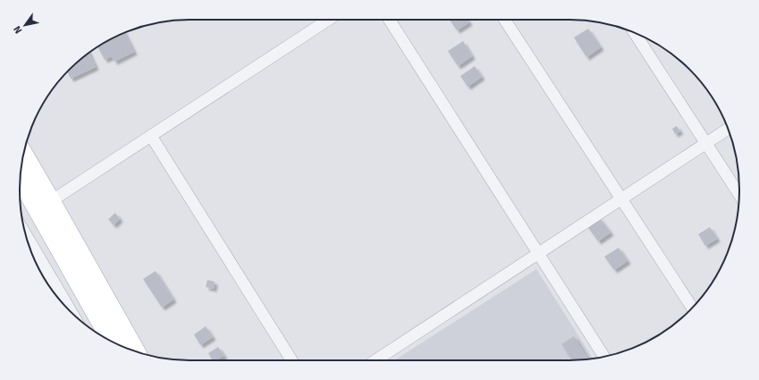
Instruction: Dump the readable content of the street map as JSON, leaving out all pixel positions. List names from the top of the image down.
{
  "north": "bottom left"
}
